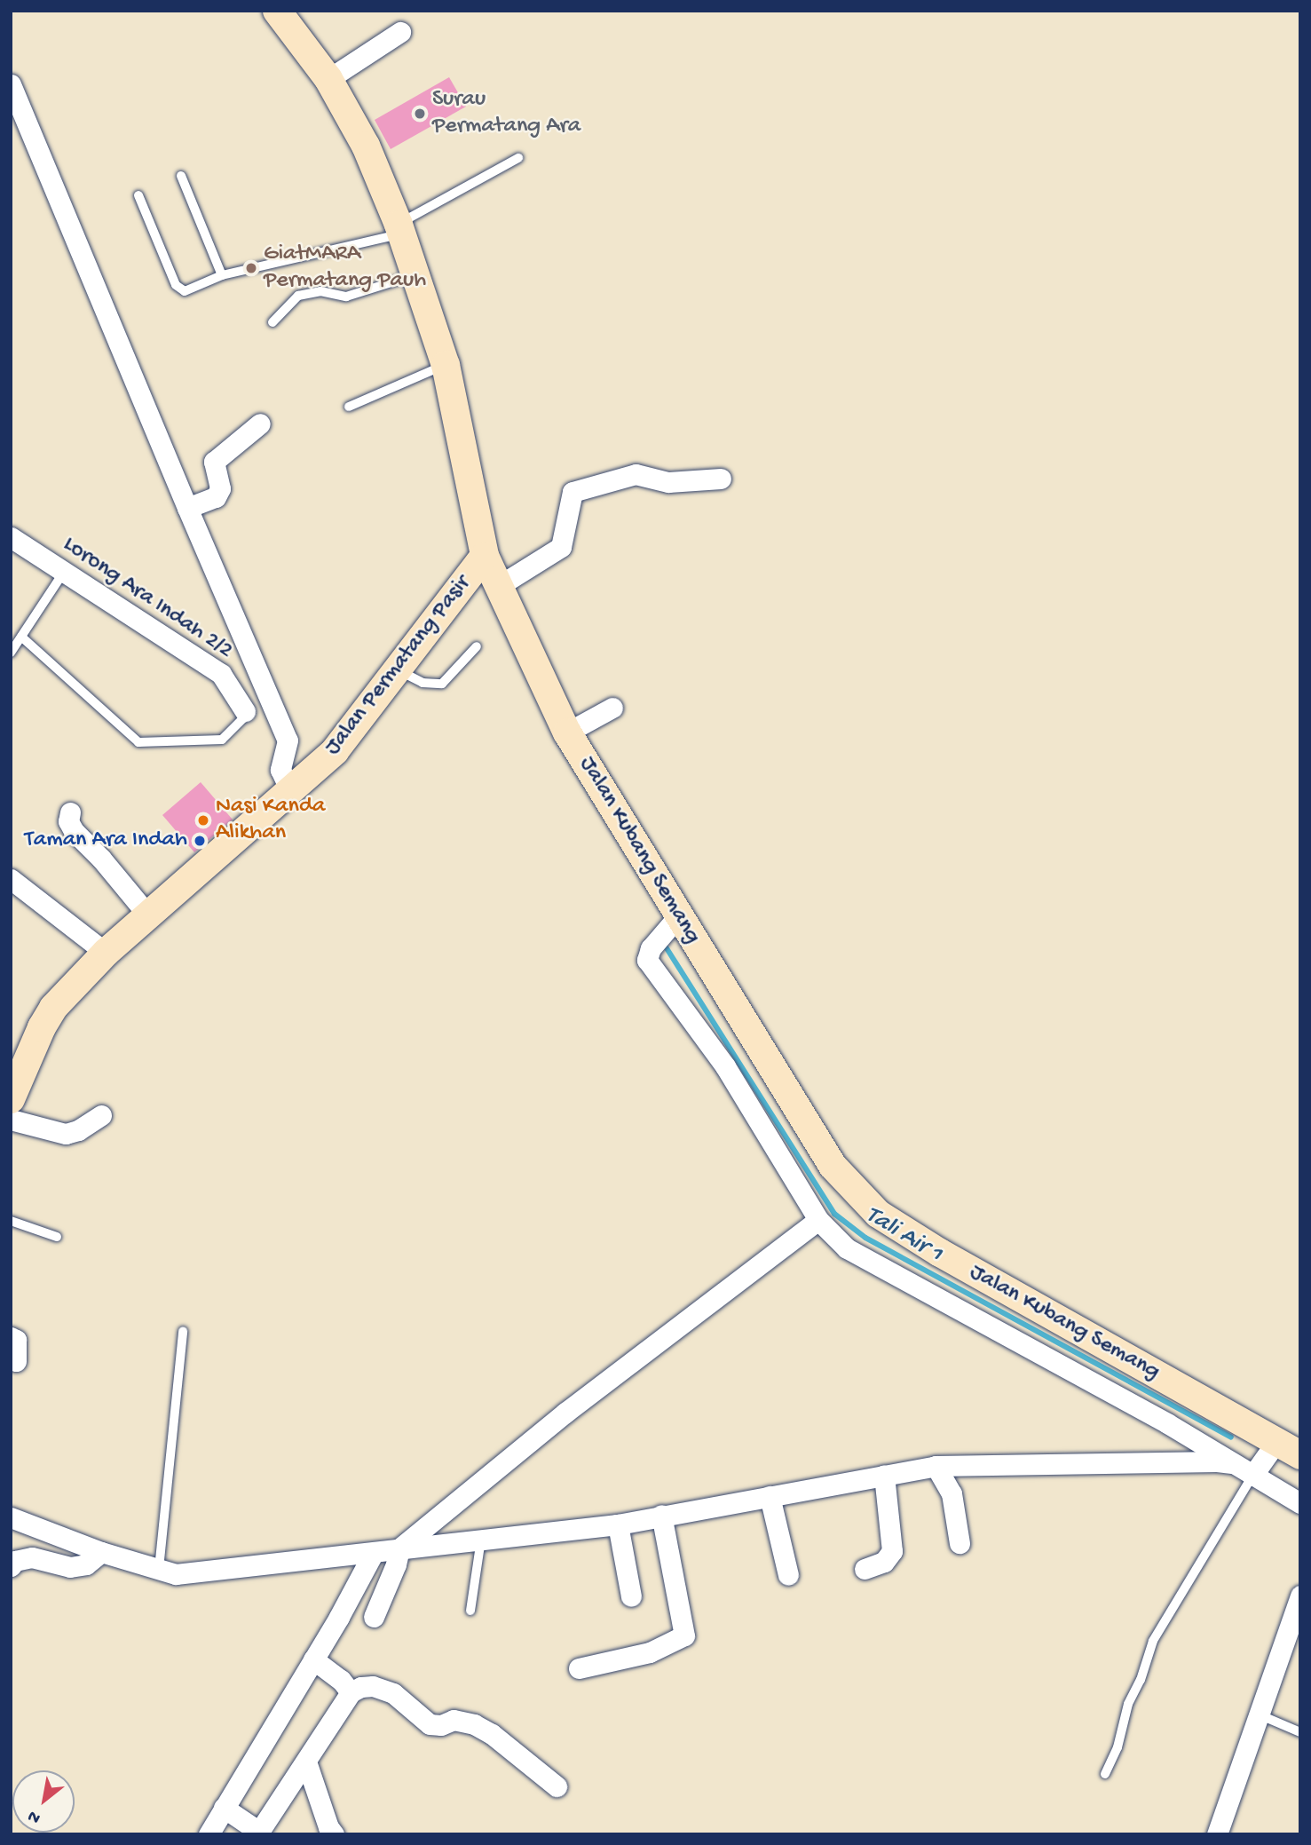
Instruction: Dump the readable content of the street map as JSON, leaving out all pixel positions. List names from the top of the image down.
{
  "streets": {
    "main road": ["Jalan Permatang Pasir", "Jalan Kubang Semang"],
    "street": ["Lorong Ara Indah 2/2"]
  },
  "crossings": [
    ["Jalan Permatang Pasir", "Jalan Kubang Semang"]
  ],
  "water": ["Tali Air 1"],
  "places": [
    "Surau Permatang Ara",
    "GiatMARA Permatang Pauh",
    "Nasi Kanda Alikhan",
    "Taman Ara Indah"
  ],
  "north": "bottom left"
}
